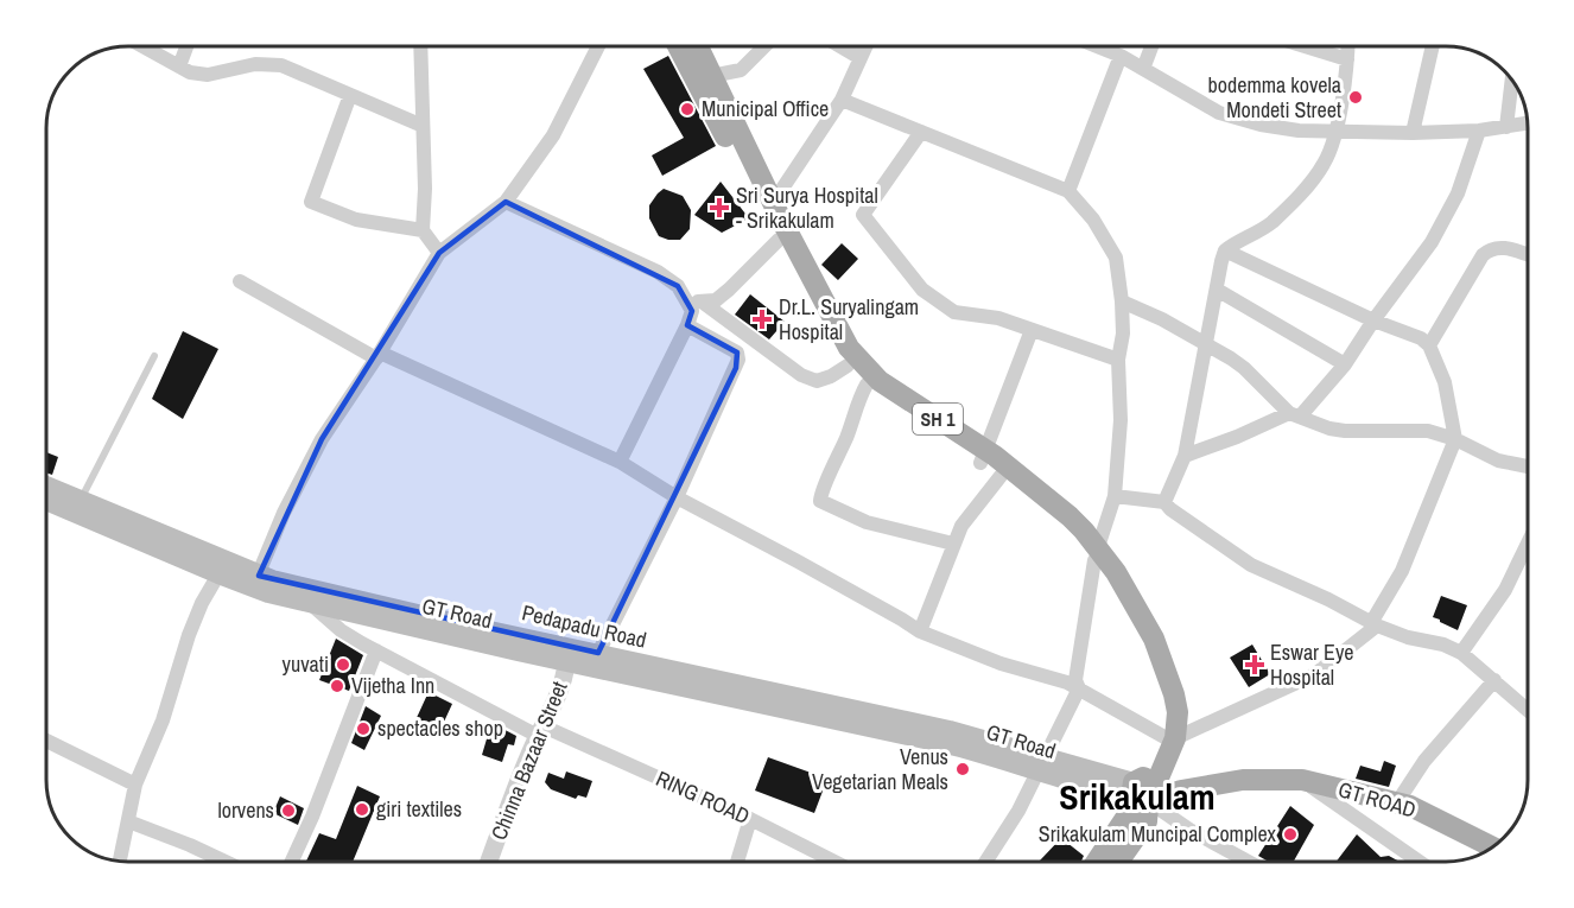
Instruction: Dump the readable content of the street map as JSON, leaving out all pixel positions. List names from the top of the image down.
{
  "streets": {
    "main road": [
      "SH 1",
      "GT Road",
      "Pedapadu Road",
      "GT ROAD"
    ],
    "street": ["Chinna Bazaar Street", "RING ROAD"]
  },
  "crossings": [
    ["SH 1", "GT Road"],
    ["SH 1", "GT ROAD"],
    ["GT Road", "Pedapadu Road"],
    ["GT Road", "Chinna Bazaar Street"],
    ["GT Road", "RING ROAD"],
    ["GT Road", "GT ROAD"],
    ["Pedapadu Road", "Chinna Bazaar Street"],
    ["Chinna Bazaar Street", "RING ROAD"]
  ],
  "districts": ["Srikakulam"],
  "places": {
    "other": [
      "bodemma kovela Mondeti Street",
      "Municipal Office",
      "yuvati",
      "Vijetha Inn",
      "spectacles shop",
      "Venus Vegetarian Meals",
      "giri textiles",
      "lorvens",
      "Srikakulam Muncipal Complex"
    ],
    "health": ["Sri Surya Hospital - Srikakulam", "Dr.L. Suryalingam Hospital", "Eswar Eye Hospital"]
  }
}
